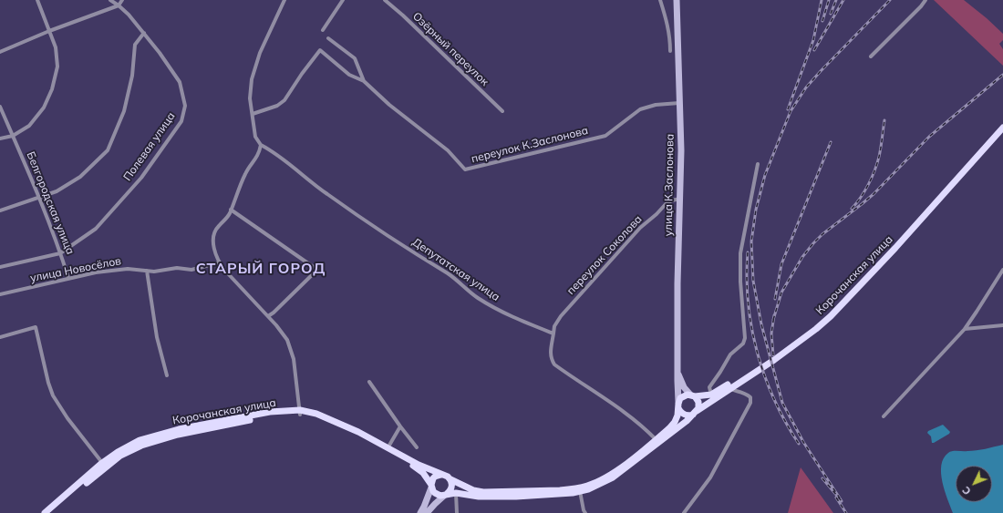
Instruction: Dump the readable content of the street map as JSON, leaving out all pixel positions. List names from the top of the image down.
{
  "streets": {
    "main road": ["Корочанская улица"],
    "street": [
      "Озёрный переулок",
      "переулок К.Заслонова",
      "Полевая улица",
      "улица К.Заслонова",
      "Белгородская улица",
      "переулок Соколова",
      "улица Новосёлов",
      "Депутатская улица"
    ]
  },
  "crossings": [
    ["переулок К.Заслонова", "улица К.Заслонова"],
    ["Полевая улица", "Белгородская улица"],
    ["улица К.Заслонова", "переулок Соколова"],
    ["улица К.Заслонова", "Корочанская улица"],
    ["Белгородская улица", "улица Новосёлов"],
    ["переулок Соколова", "Депутатская улица"]
  ],
  "districts": ["СТАРЫЙ ГОРОД"],
  "north": "bottom left"
}
